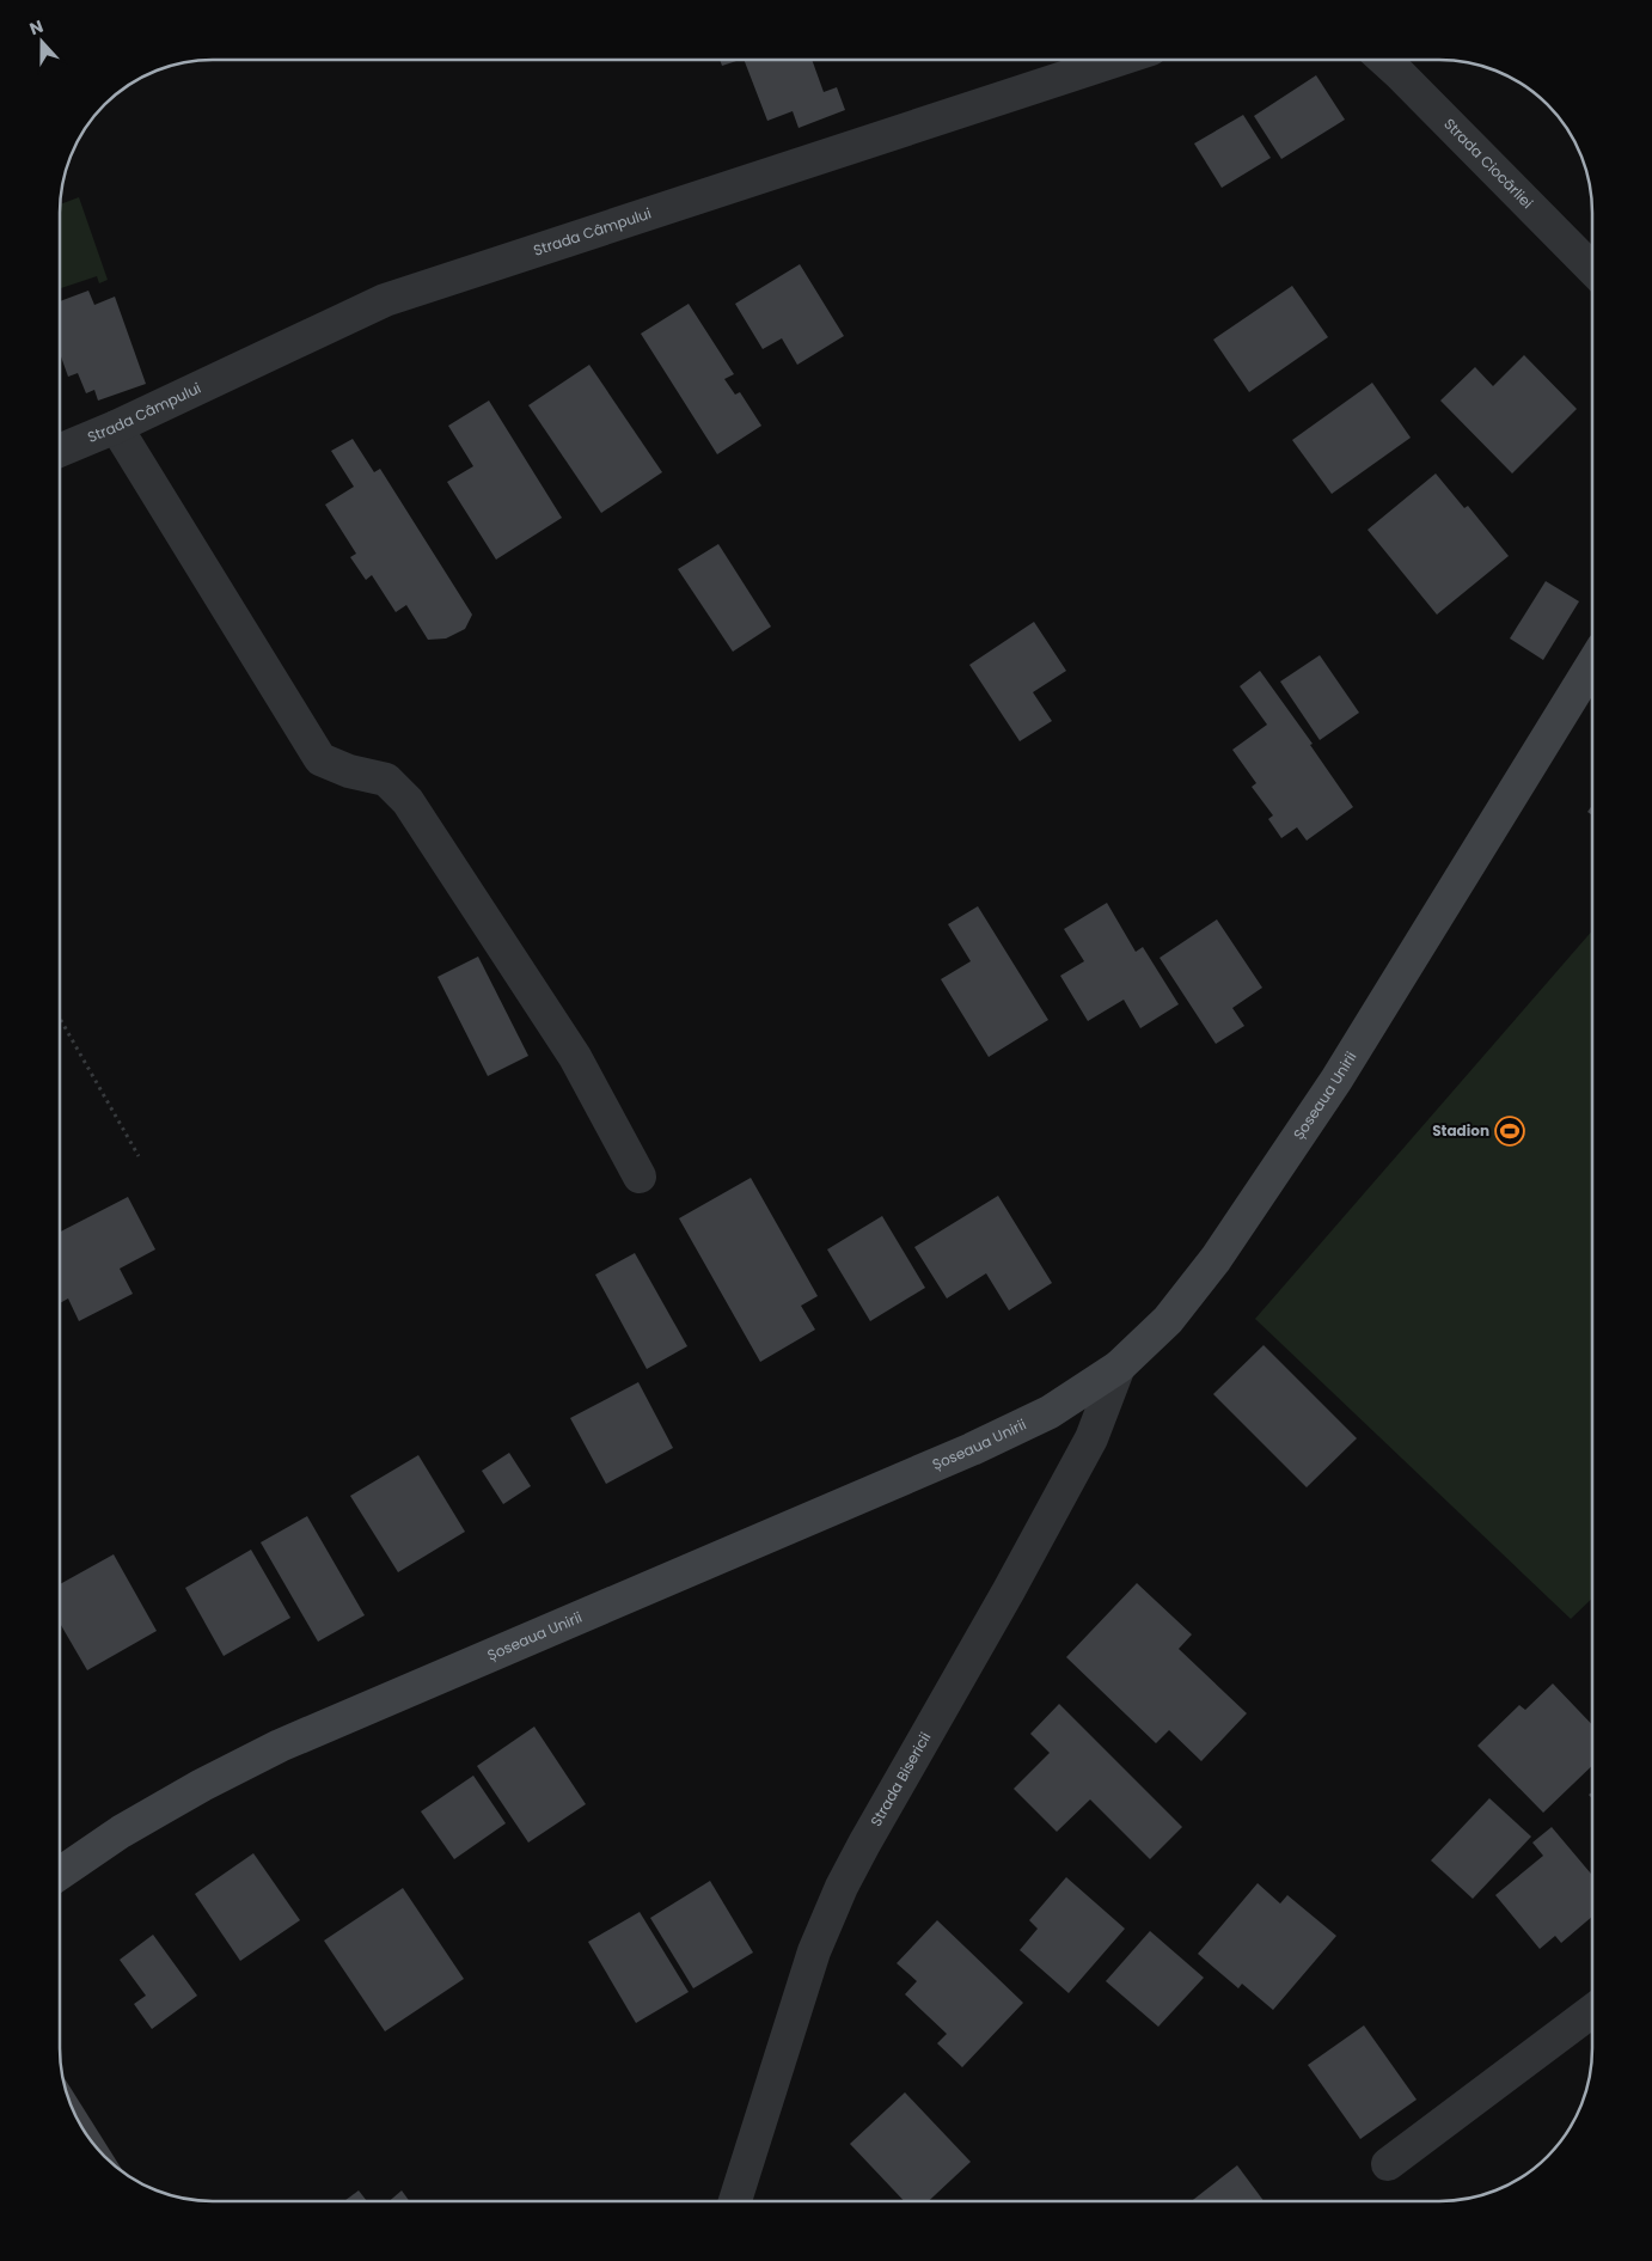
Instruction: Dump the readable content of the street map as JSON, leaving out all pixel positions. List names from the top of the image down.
{
  "streets": {
    "main road": ["Șoseaua Unirii"],
    "street": ["Strada Ciocârliei", "Strada Câmpului", "Strada Bisericii"]
  },
  "crossings": [
    ["Șoseaua Unirii", "Strada Bisericii"]
  ],
  "places": {
    "sports": ["Stadion"]
  },
  "north": "top"
}
